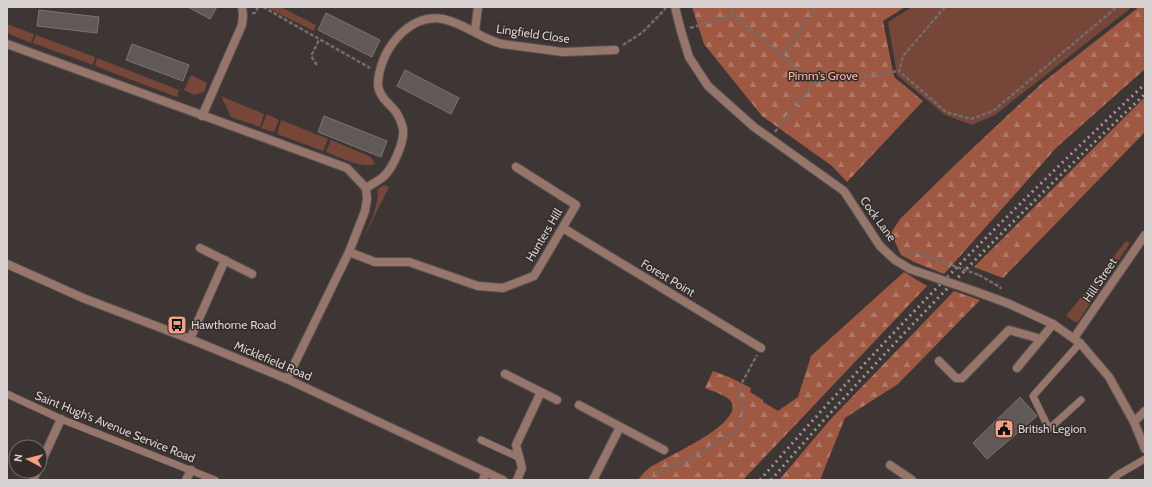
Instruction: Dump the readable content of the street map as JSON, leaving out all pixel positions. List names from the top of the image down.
{
  "streets": {
    "street": [
      "Lingfield Close",
      "Cock Lane",
      "Hunters Hill",
      "Forest Point",
      "Hill Street",
      "Micklefield Road"
    ],
    "lane": ["Saint Hugh's Avenue Service Road"]
  },
  "crossings": [
    ["Cock Lane", "Hill Street"],
    ["Hunters Hill", "Forest Point"]
  ],
  "parks": ["Pimm's Grove"],
  "places": {
    "bus stop": ["Hawthorne Road"],
    "public building": ["British Legion"]
  },
  "north": "left"
}
